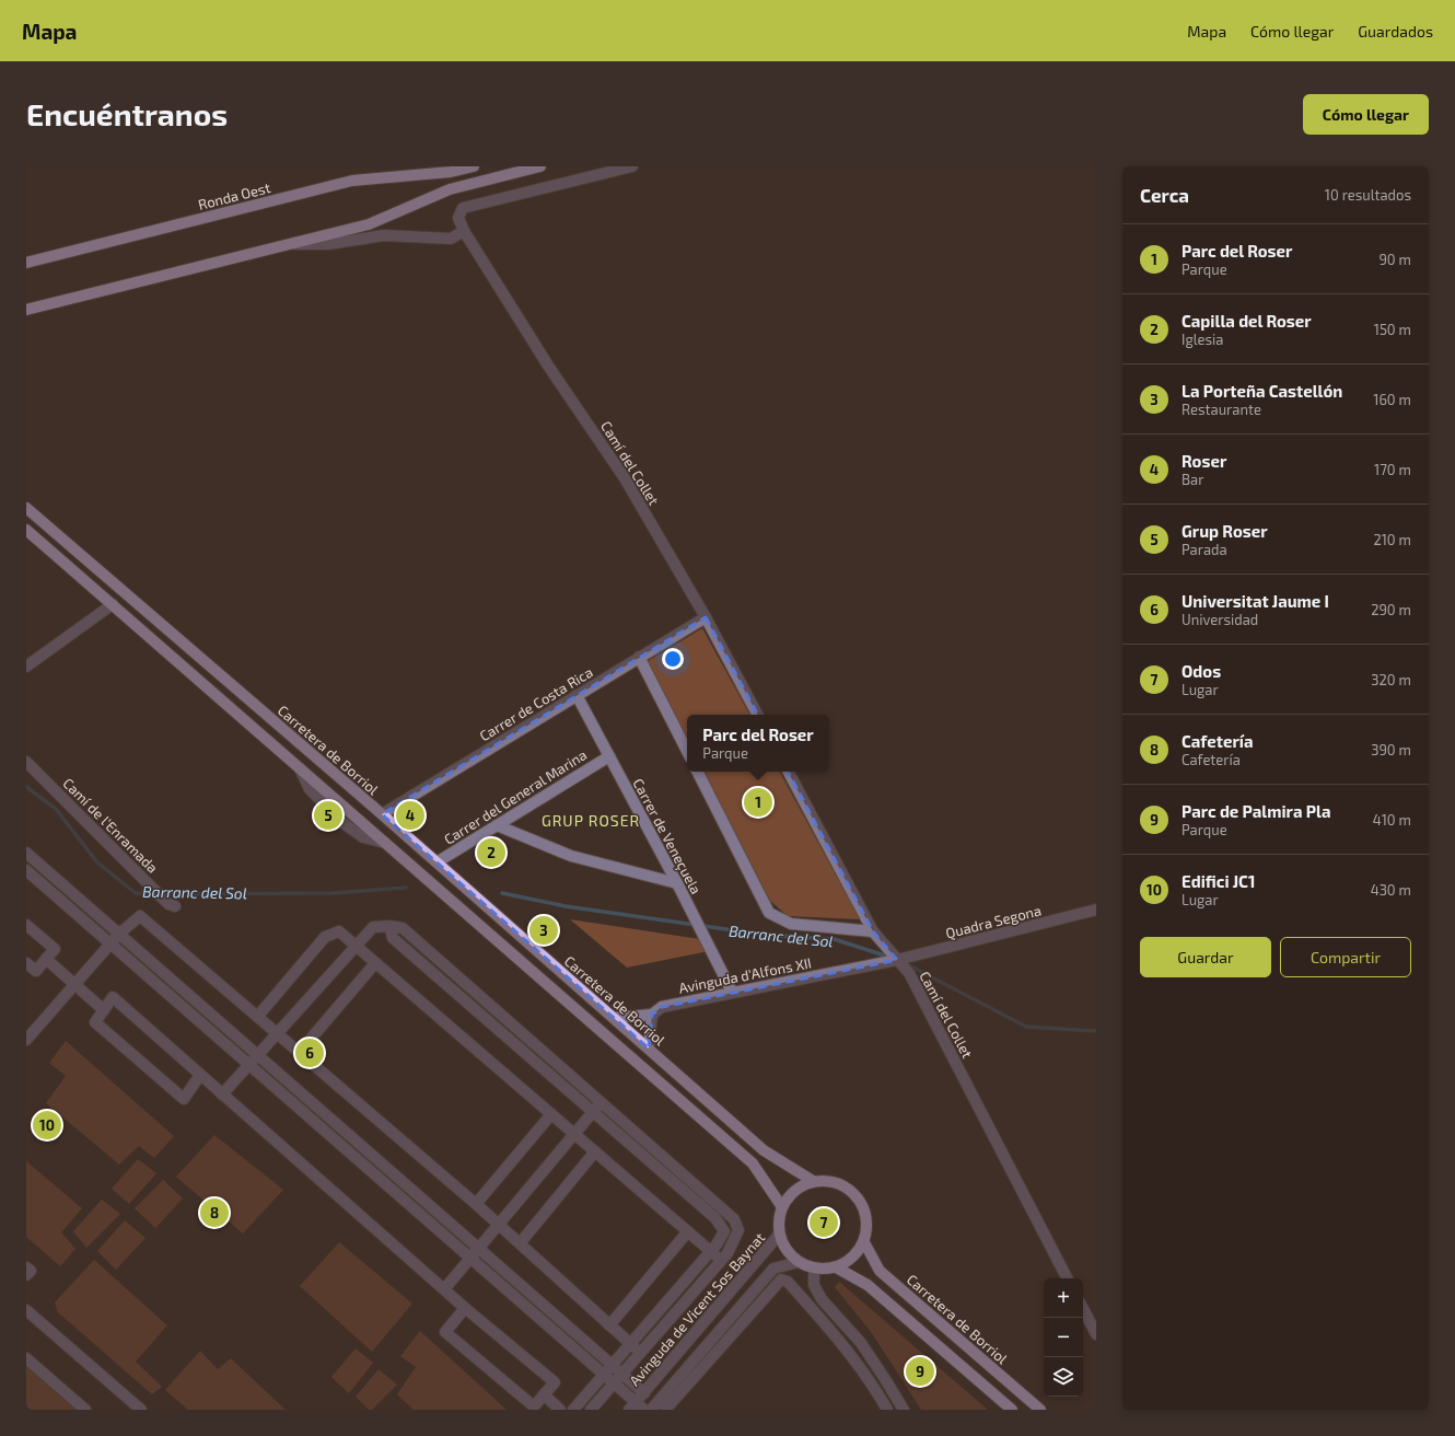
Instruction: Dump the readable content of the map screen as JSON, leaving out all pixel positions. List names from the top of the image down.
{
  "streets": {
    "main road": ["Ronda Oest", "Carretera de Borriol"],
    "street": [
      "Camí del Collet",
      "Carrer de Costa Rica",
      "Carrer del General Marina",
      "Camí de l'Enramada",
      "Carrer de Veneçuela",
      "Quadra Segona",
      "Avinguda d'Alfons XII",
      "Avinguda de Vicent Sos Baynat"
    ]
  },
  "crossings": [
    ["Camí del Collet", "Carrer de Costa Rica"],
    ["Camí del Collet", "Quadra Segona"],
    ["Camí del Collet", "Avinguda d'Alfons XII"],
    ["Carrer de Costa Rica", "Carretera de Borriol"],
    ["Carrer de Costa Rica", "Carrer de Veneçuela"],
    ["Carretera de Borriol", "Carrer del General Marina"],
    ["Carretera de Borriol", "Avinguda d'Alfons XII"],
    ["Carretera de Borriol", "Avinguda de Vicent Sos Baynat"],
    ["Carrer del General Marina", "Carrer de Veneçuela"],
    ["Carrer de Veneçuela", "Avinguda d'Alfons XII"],
    ["Quadra Segona", "Avinguda d'Alfons XII"]
  ],
  "districts": ["GRUP ROSER"],
  "water": ["Barranc del Sol"],
  "page": {
    "header": "Mapa",
    "nav": ["Mapa", "Cómo llegar", "Guardados"],
    "buttons": [
      "Cómo llegar",
      ["Guardar", "Compartir"]
    ],
    "title": "Encuéntranos",
    "heading": ["Cerca", "10 resultados"],
    "list": [
      {
        "mark": "1",
        "name": "Parc del Roser",
        "note": "Parque",
        "value": "90 m"
      },
      {
        "mark": "2",
        "name": "Capilla del Roser",
        "note": "Iglesia",
        "value": "150 m"
      },
      {
        "mark": "3",
        "name": "La Porteña Castellón",
        "note": "Restaurante",
        "value": "160 m"
      },
      {
        "mark": "4",
        "name": "Roser",
        "note": "Bar",
        "value": "170 m"
      },
      {
        "mark": "5",
        "name": "Grup Roser",
        "note": "Parada",
        "value": "210 m"
      },
      {
        "mark": "6",
        "name": "Universitat Jaume I",
        "note": "Universidad",
        "value": "290 m"
      },
      {
        "mark": "7",
        "name": "Odos",
        "note": "Lugar",
        "value": "320 m"
      },
      {
        "mark": "8",
        "name": "Cafetería",
        "note": "Cafetería",
        "value": "390 m"
      },
      {
        "mark": "9",
        "name": "Parc de Palmira Pla",
        "note": "Parque",
        "value": "410 m"
      },
      {
        "mark": "10",
        "name": "Edifici JC1",
        "note": "Lugar",
        "value": "430 m"
      }
    ],
    "popup": ["Parc del Roser", "Parque"],
    "pins": [
      "1",
      "4",
      "5",
      "2",
      "3",
      "6",
      "10",
      "8",
      "7",
      "9"
    ],
    "map_buttons": ["+", "−"]
  }
}
